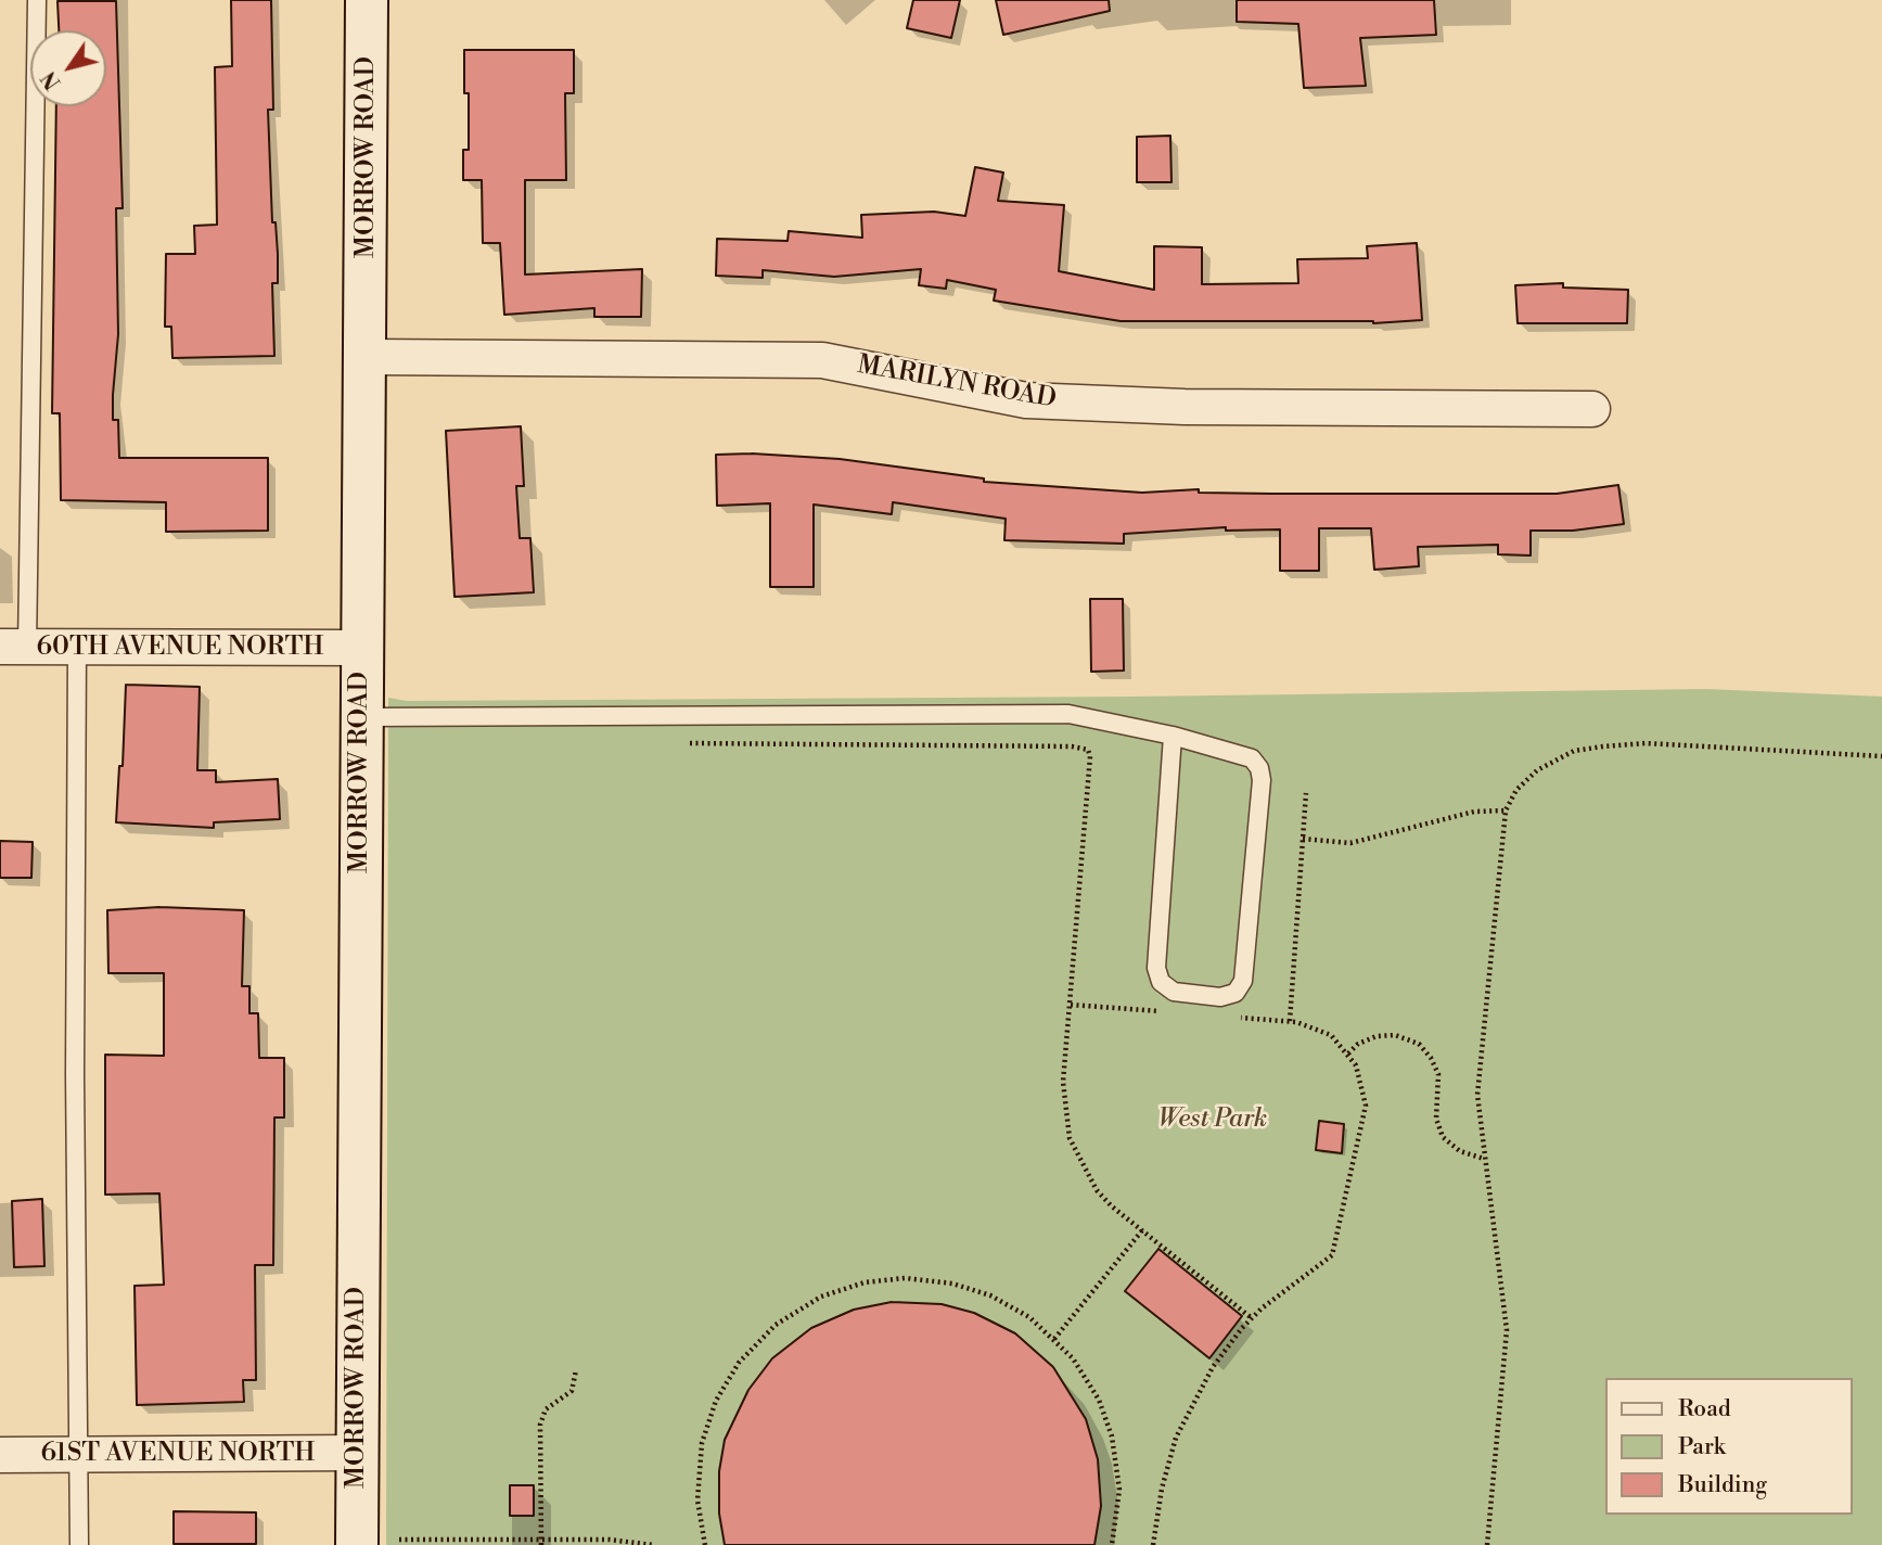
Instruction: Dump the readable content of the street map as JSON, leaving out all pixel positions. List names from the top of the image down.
{
  "streets": {
    "street": [
      "MORROW ROAD",
      "MARILYN ROAD",
      "60TH AVENUE NORTH",
      "61ST AVENUE NORTH"
    ]
  },
  "crossings": [
    ["MORROW ROAD", "MARILYN ROAD"],
    ["MORROW ROAD", "60TH AVENUE NORTH"],
    ["MORROW ROAD", "61ST AVENUE NORTH"]
  ],
  "parks": ["West Park"],
  "legend": ["Road", "Park", "Building"],
  "north": "bottom left"
}
